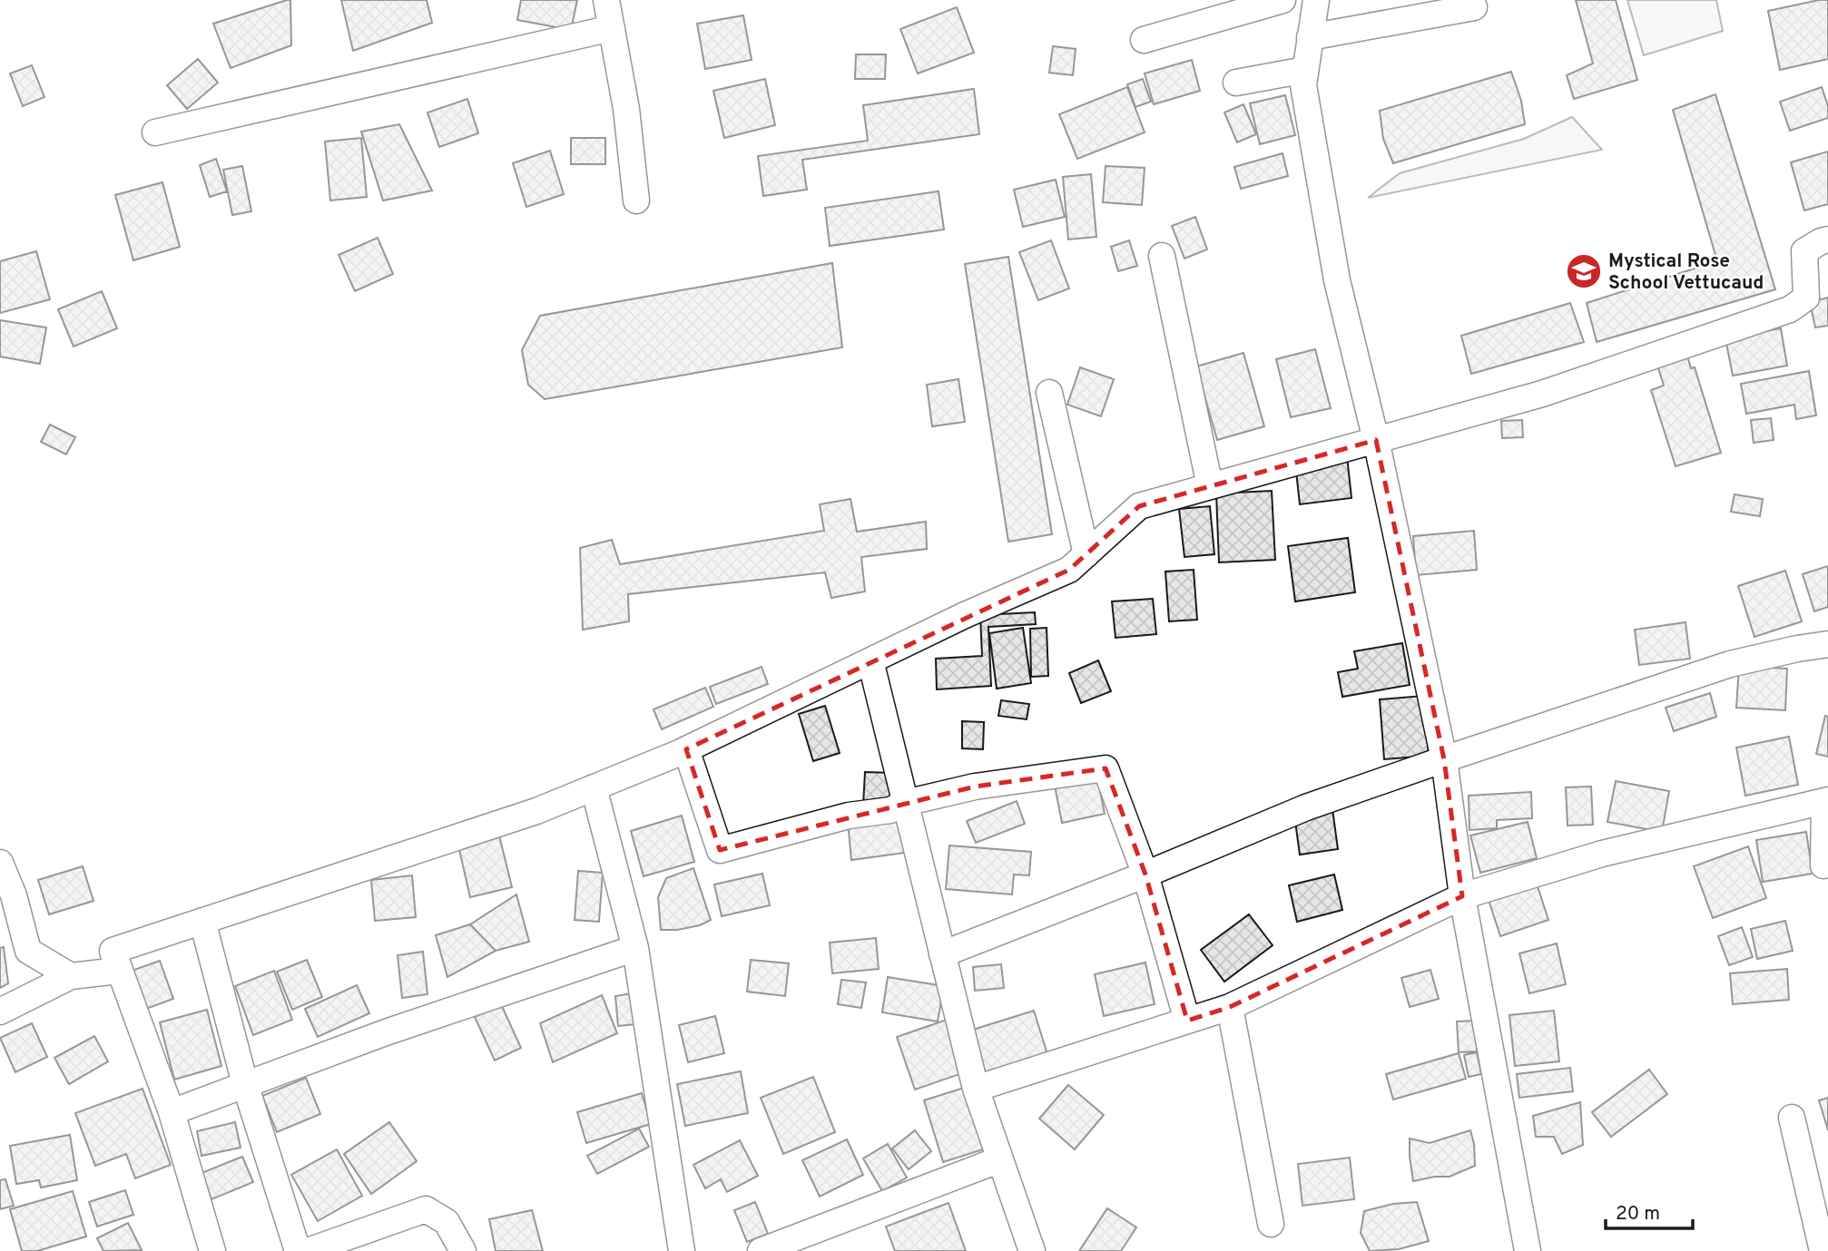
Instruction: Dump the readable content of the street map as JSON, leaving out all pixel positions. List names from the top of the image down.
{
  "places": {
    "school or university": ["Mystical Rose School Vettucaud"]
  },
  "scale_bar": "20 m"
}
